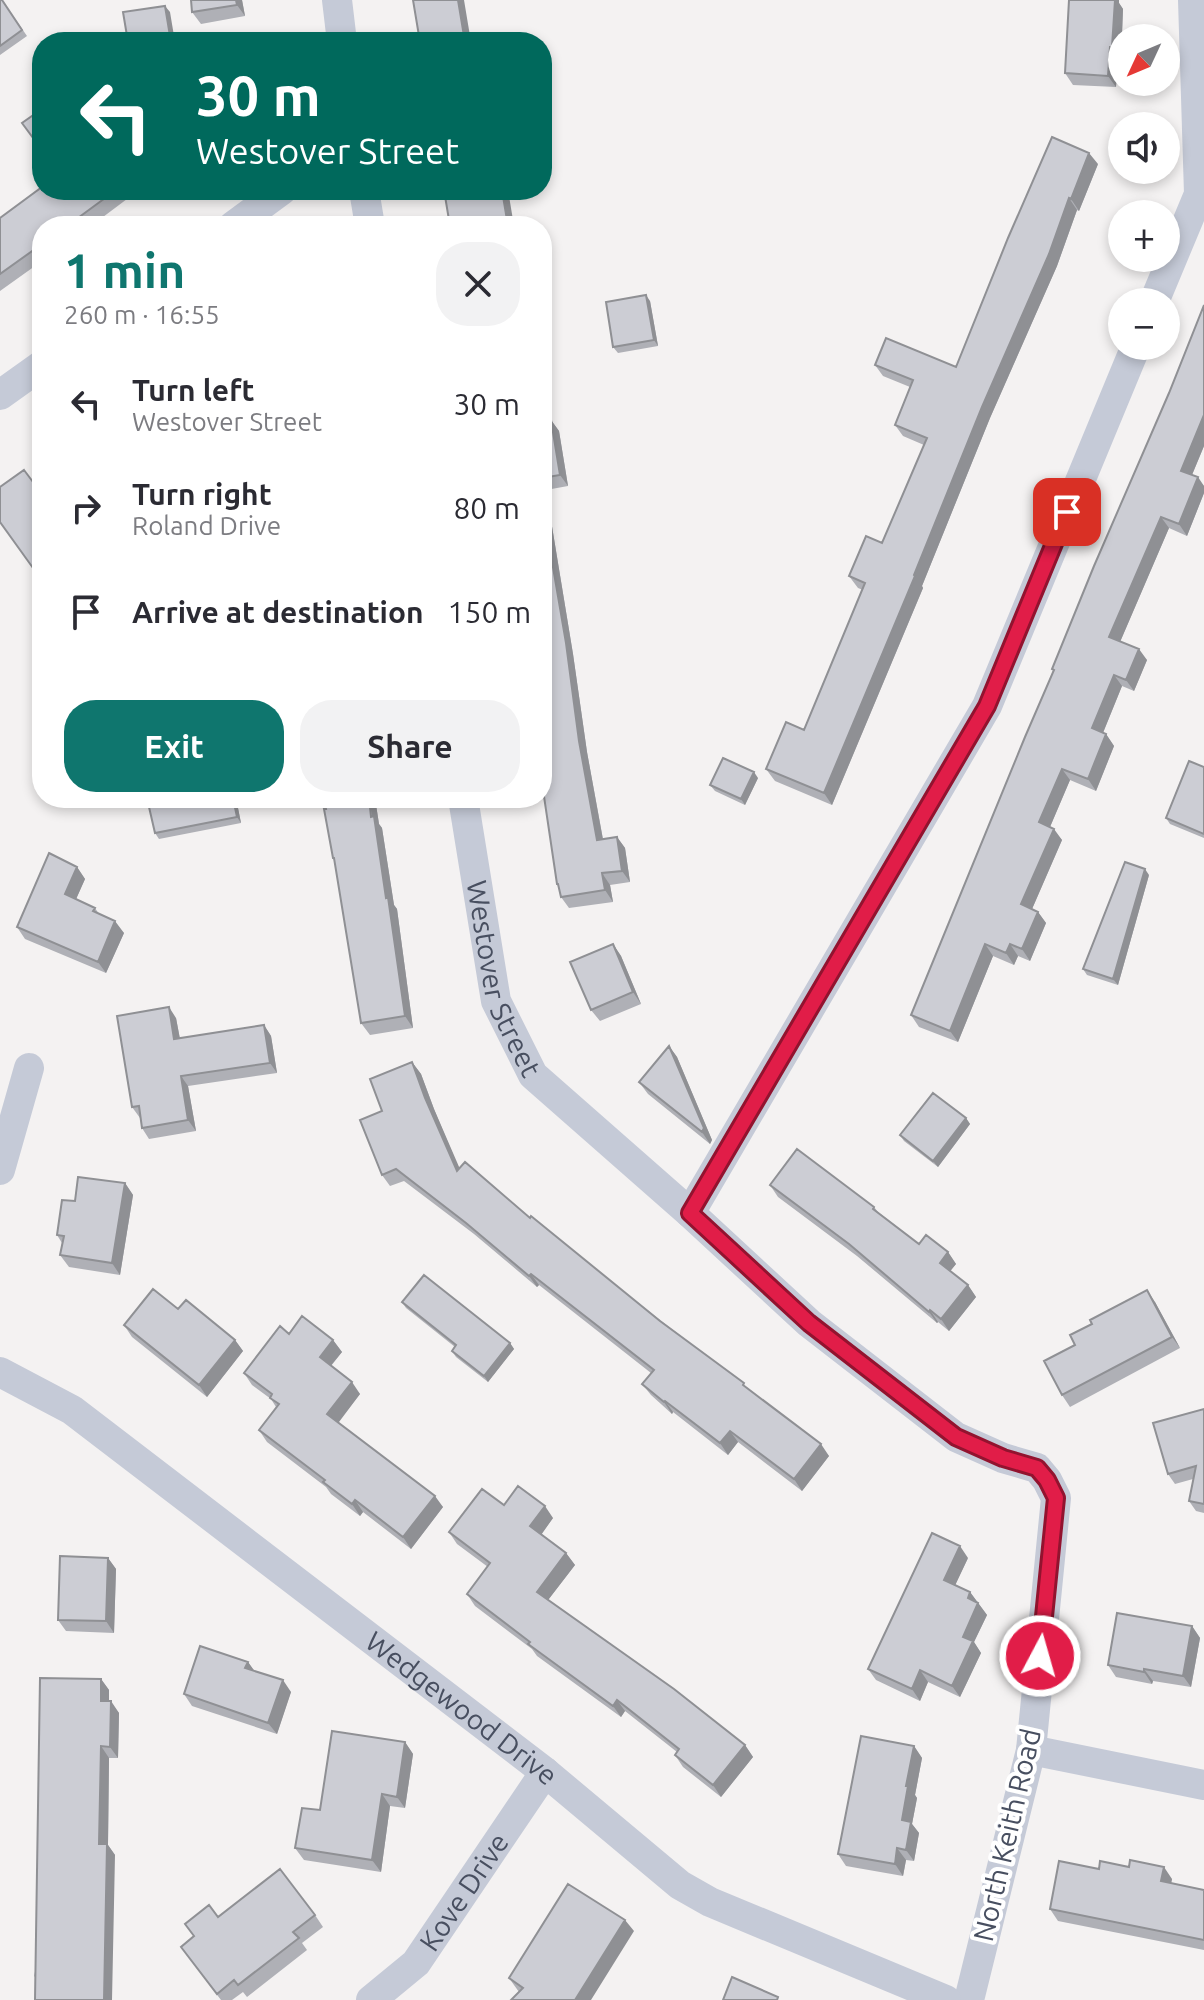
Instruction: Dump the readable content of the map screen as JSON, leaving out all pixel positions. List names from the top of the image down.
{
  "streets": {
    "street": [
      "Westover Street",
      "Wedgewood Drive",
      "North Keith Road",
      "Kove Drive"
    ]
  },
  "crossings": [
    ["Westover Street", "North Keith Road"],
    ["Wedgewood Drive", "Kove Drive"]
  ],
  "north": "bottom left",
  "page": {
    "map_buttons": ["+", "−"],
    "turn": ["30 m", "Westover Street"],
    "heading": ["1 min", "260 m · 16:55"],
    "list": [
      {
        "name": "Turn left",
        "note": "Westover Street",
        "value": "30 m"
      },
      {
        "name": "Turn right",
        "note": "Roland Drive",
        "value": "80 m"
      },
      {
        "name": "Arrive at destination",
        "value": "150 m"
      }
    ],
    "buttons": ["Exit", "Share"]
  }
}
